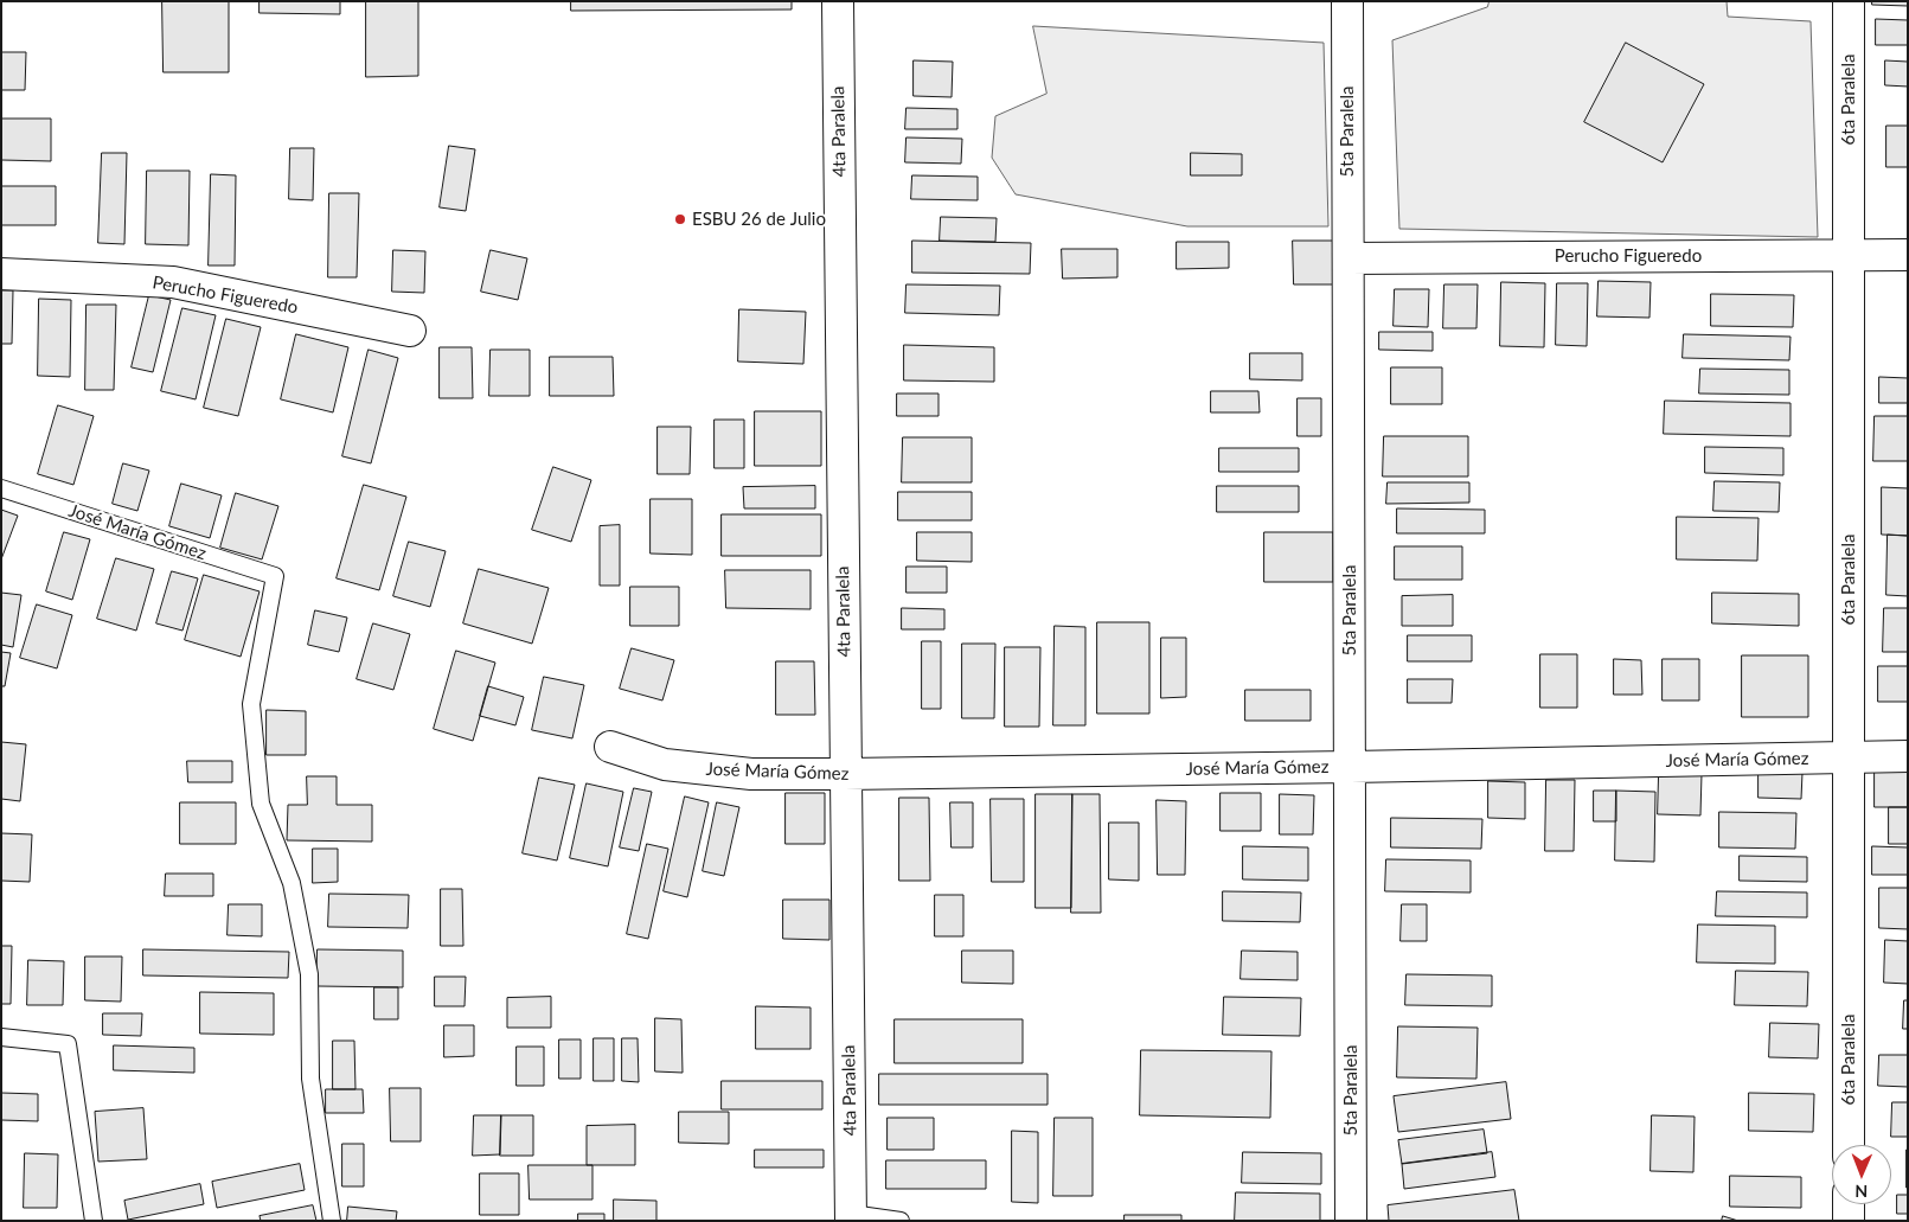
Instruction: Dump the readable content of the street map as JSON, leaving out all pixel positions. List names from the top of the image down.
{
  "streets": {
    "street": [
      "6ta Paralela",
      "4ta Paralela",
      "5ta Paralela",
      "Perucho Figueredo",
      "José María Gómez"
    ]
  },
  "crossings": [
    ["6ta Paralela", "Perucho Figueredo"],
    ["6ta Paralela", "José María Gómez"],
    ["4ta Paralela", "José María Gómez"],
    ["5ta Paralela", "Perucho Figueredo"],
    ["5ta Paralela", "José María Gómez"]
  ],
  "places": ["ESBU 26 de Julio"],
  "north": "bottom"
}
